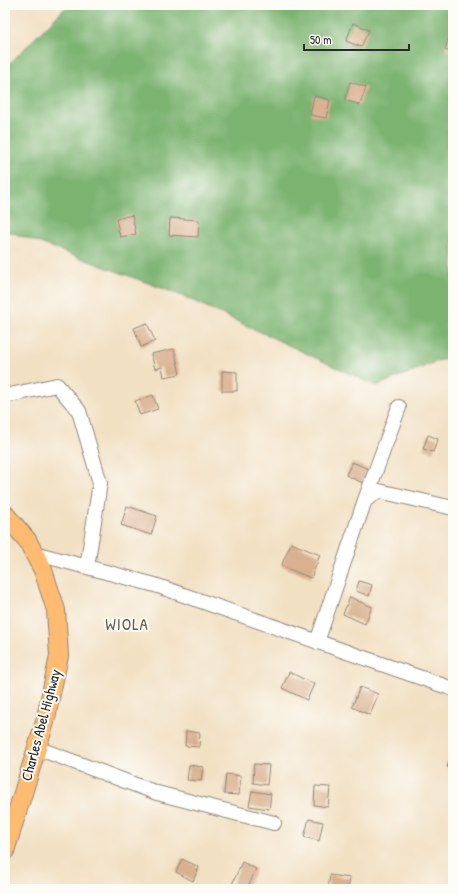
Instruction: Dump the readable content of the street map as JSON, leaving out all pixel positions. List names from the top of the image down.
{
  "streets": {
    "main road": ["Charles Abel Highway"]
  },
  "districts": ["WIOLA"],
  "scale_bar": "50 m"
}
